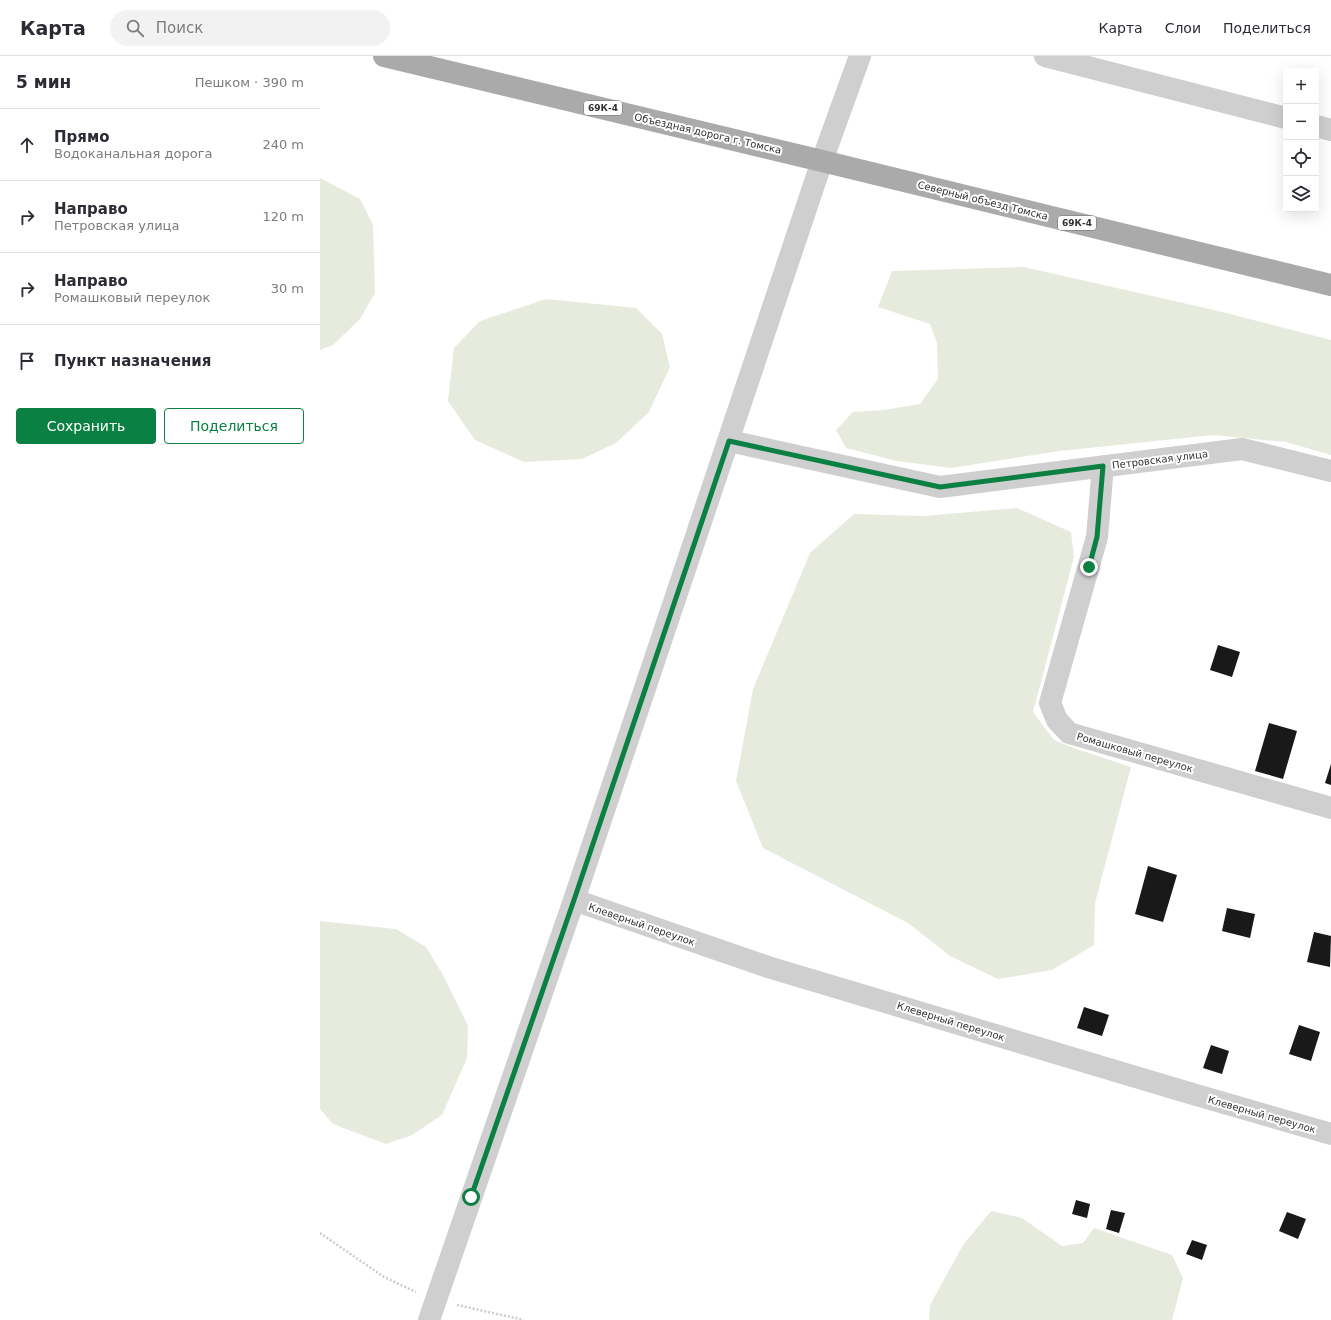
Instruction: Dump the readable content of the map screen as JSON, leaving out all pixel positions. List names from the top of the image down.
{
  "streets": {
    "main road": ["69К-4", "Объездная дорога г. Томска", "Северный объезд Томска"],
    "street": ["Петровская улица", "Ромашковый переулок", "Клеверный переулок"]
  },
  "crossings": [
    ["Объездная дорога г. Томска", "Северный объезд Томска"],
    ["Петровская улица", "Ромашковый переулок"]
  ],
  "page": {
    "header": "Карта",
    "search": "Поиск",
    "nav": ["Карта", "Слои", "Поделиться"],
    "heading": ["5 мин", "Пешком · 390 m"],
    "map_buttons": ["+", "−"],
    "list": [
      ["Прямо", "Водоканальная дорога", "240 m"],
      ["Направо", "Петровская улица", "120 m"],
      ["Направо", "Ромашковый переулок", "30 m"],
      "Пункт назначения"
    ],
    "buttons": ["Сохранить", "Поделиться"]
  }
}
